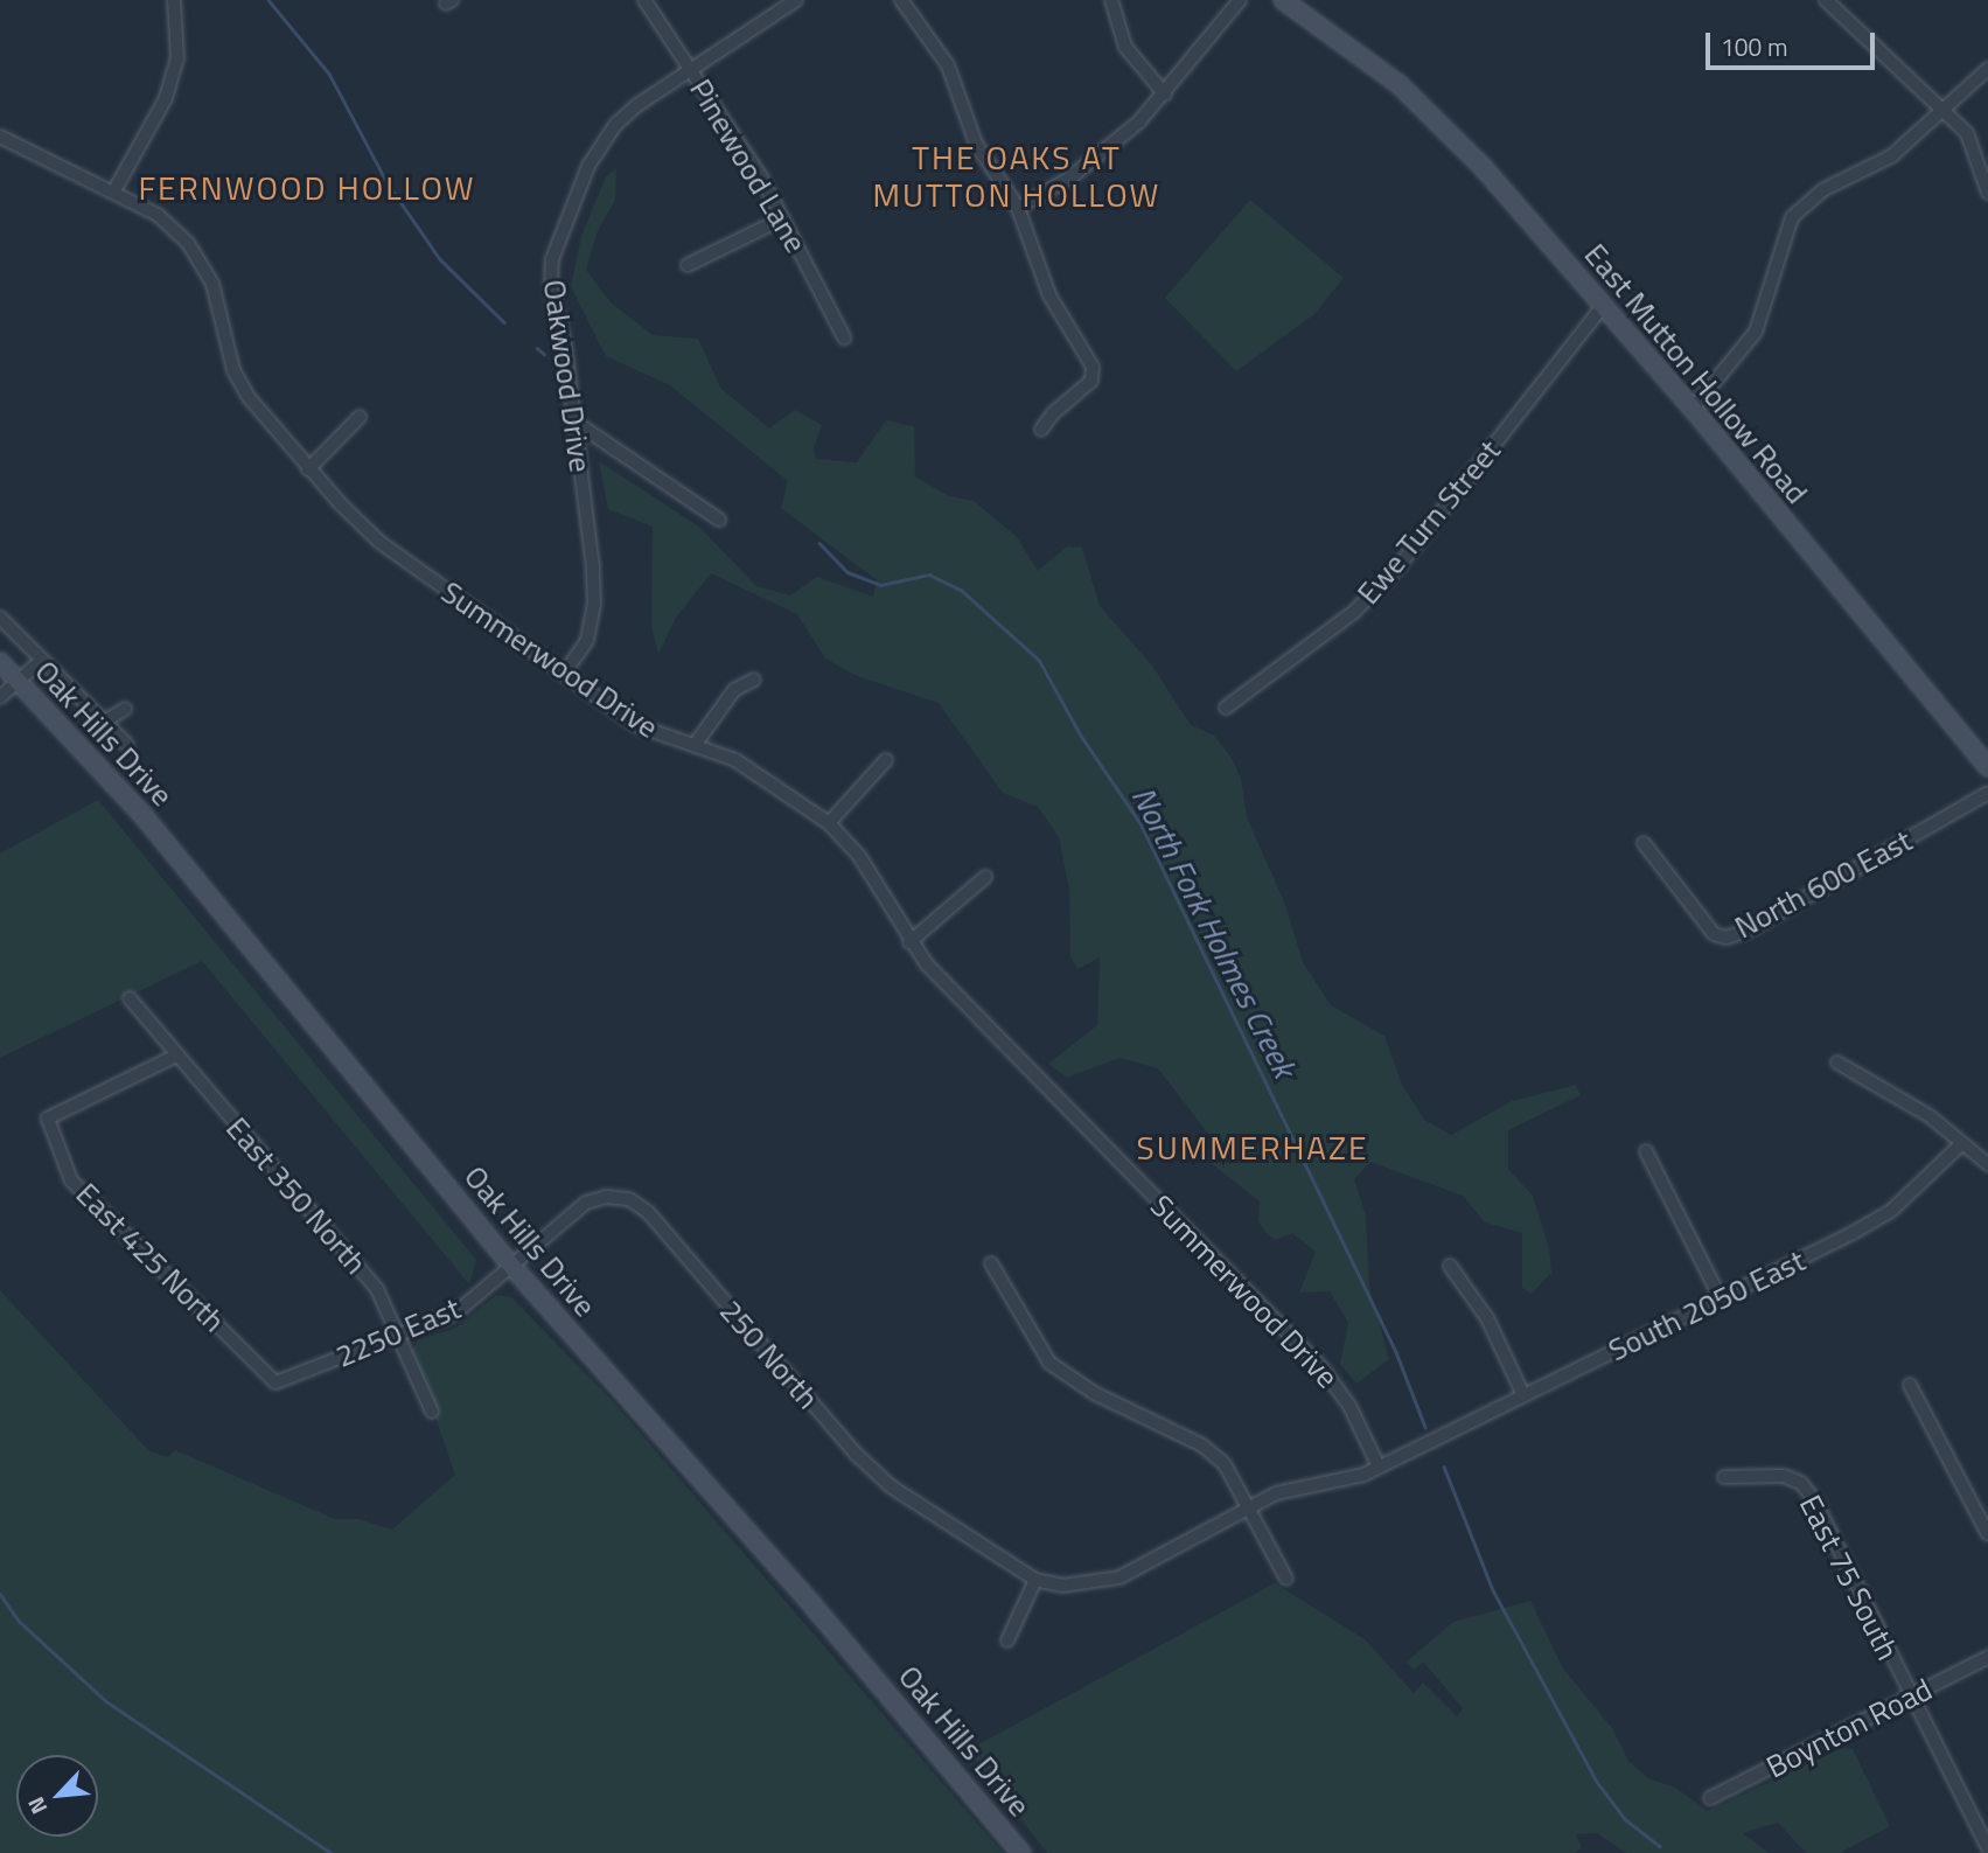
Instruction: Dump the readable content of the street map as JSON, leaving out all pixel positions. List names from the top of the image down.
{
  "streets": {
    "main road": ["East Mutton Hollow Road", "Oak Hills Drive"],
    "street": [
      "Pinewood Lane",
      "Oakwood Drive",
      "Ewe Turn Street",
      "Summerwood Drive",
      "North 600 East",
      "East 350 North",
      "East 425 North",
      "South 2050 East",
      "2250 East",
      "250 North",
      "East 75 South",
      "Boynton Road"
    ]
  },
  "crossings": [
    ["Pinewood Lane", "Oakwood Drive"],
    ["East Mutton Hollow Road", "Ewe Turn Street"],
    ["Oakwood Drive", "Summerwood Drive"],
    ["Summerwood Drive", "South 2050 East"],
    ["Oak Hills Drive", "2250 East"],
    ["Oak Hills Drive", "250 North"],
    ["East 350 North", "East 425 North"],
    ["East 350 North", "2250 East"],
    ["East 425 North", "2250 East"],
    ["South 2050 East", "250 North"],
    ["2250 East", "250 North"],
    ["East 75 South", "Boynton Road"]
  ],
  "districts": ["THE OAKS AT MUTTON HOLLOW", "FERNWOOD HOLLOW", "SUMMERHAZE"],
  "water": ["North Fork Holmes Creek"],
  "scale_bar": "100 m",
  "north": "bottom left"
}
